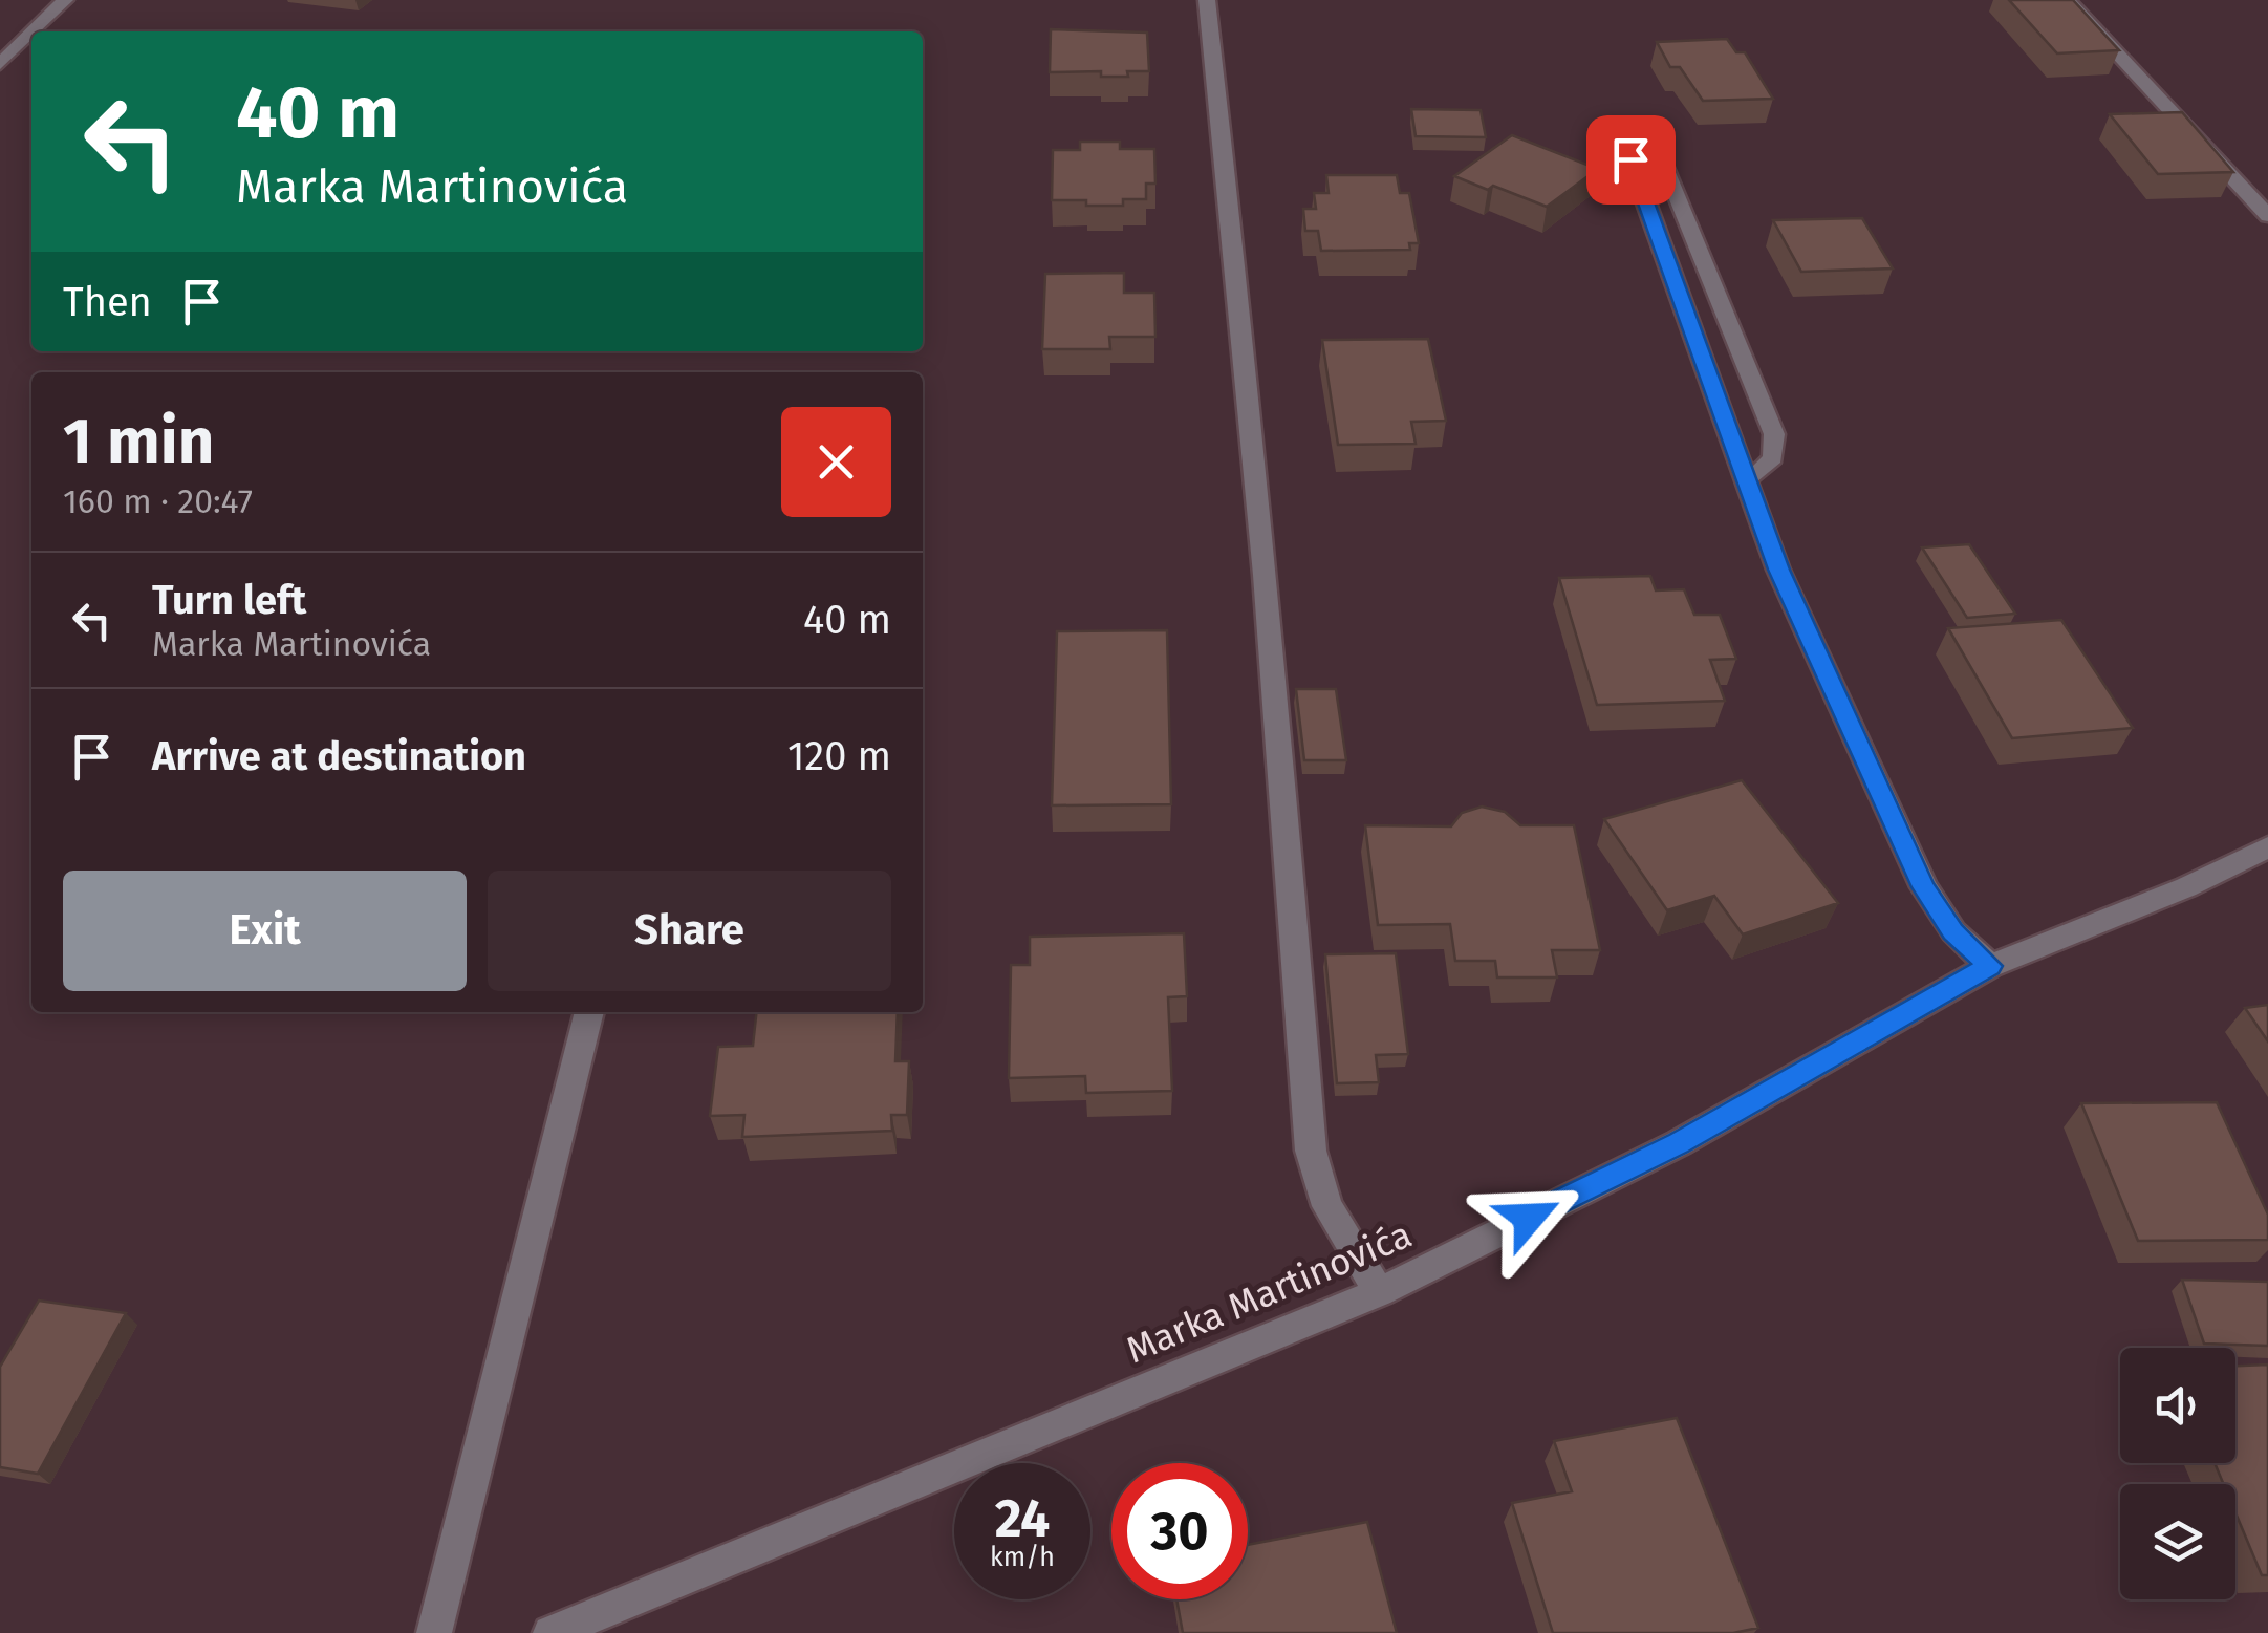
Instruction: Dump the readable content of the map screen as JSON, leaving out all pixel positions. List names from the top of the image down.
{
  "streets": {
    "street": ["Marka Martinovića"]
  },
  "page": {
    "turn": ["40 m", "Marka Martinovića"],
    "then": "Then",
    "heading": ["1 min", "160 m · 20:47"],
    "list": [
      {
        "name": "Turn left",
        "note": "Marka Martinovića",
        "value": "40 m"
      },
      {
        "name": "Arrive at destination",
        "value": "120 m"
      }
    ],
    "buttons": ["Exit", "Share"],
    "speed": "24 km/h",
    "limit": "30"
  }
}
